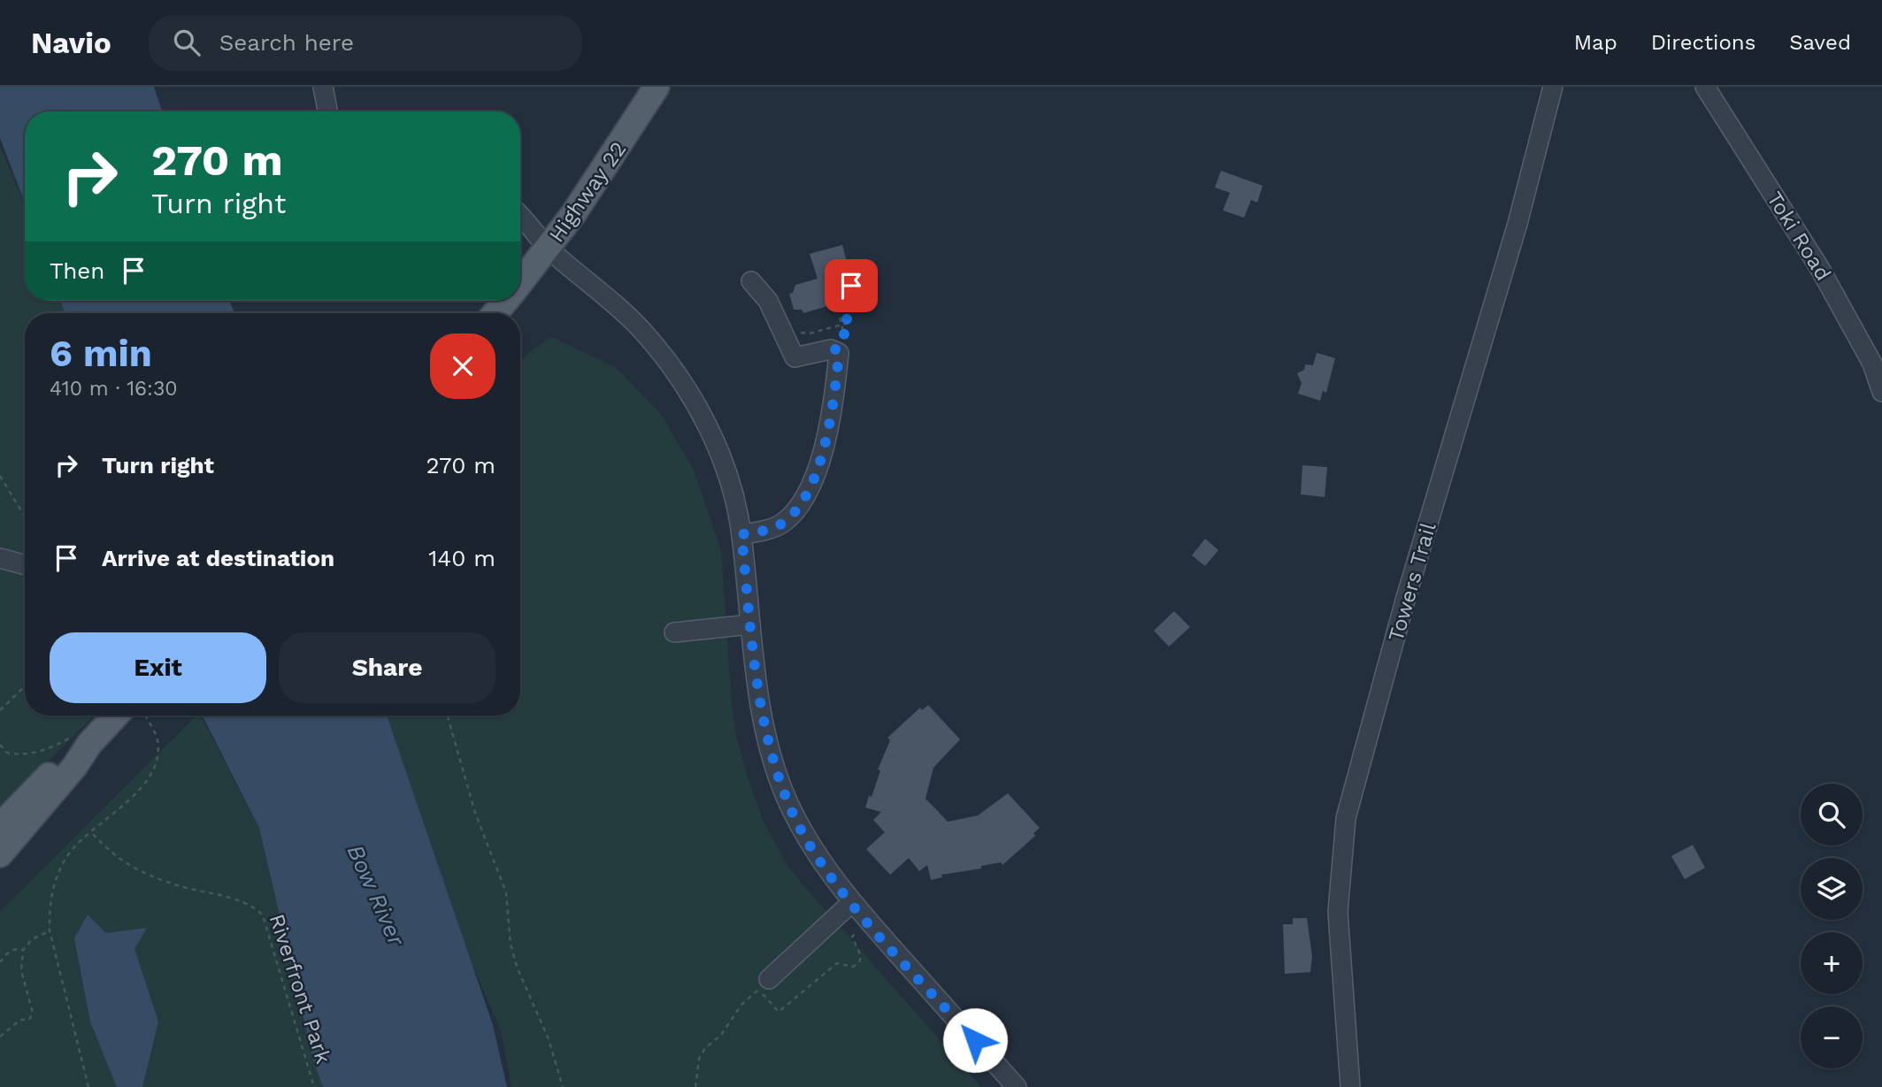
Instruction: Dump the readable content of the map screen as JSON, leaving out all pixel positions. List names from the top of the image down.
{
  "streets": {
    "main road": ["Highway 22"],
    "street": ["Toki Road", "Towers Trail"],
    "path": ["Riverfront Park"]
  },
  "water": ["Bow River"],
  "page": {
    "header": "Navio",
    "search": "Search here",
    "nav": ["Map", "Directions", "Saved"],
    "turn": ["270 m", "Turn right"],
    "then": "Then",
    "heading": ["6 min", "410 m · 16:30"],
    "list": [
      {
        "name": "Turn right",
        "value": "270 m"
      },
      {
        "name": "Arrive at destination",
        "value": "140 m"
      }
    ],
    "buttons": ["Exit", "Share"],
    "map_buttons": ["+", "−"]
  }
}
